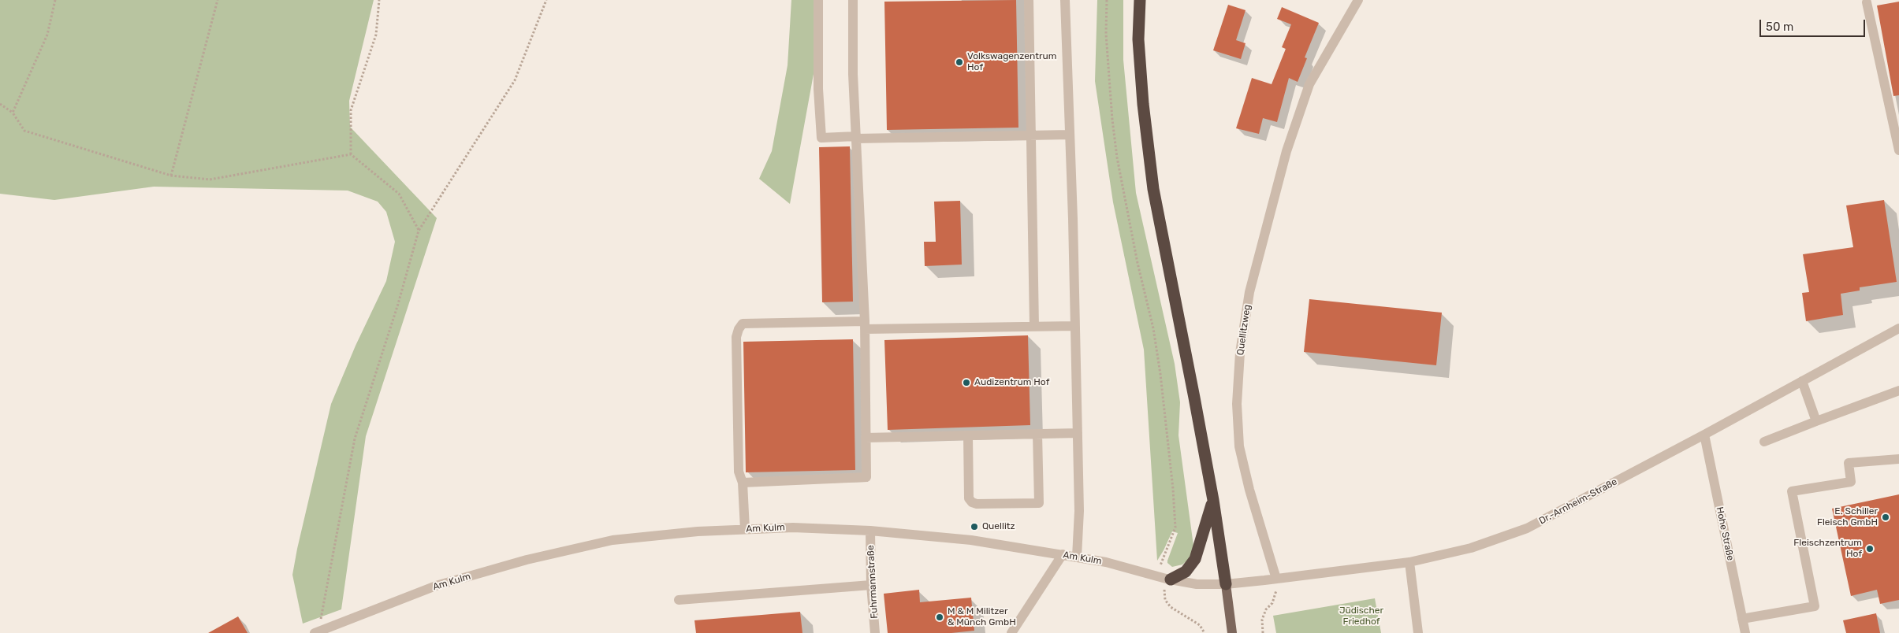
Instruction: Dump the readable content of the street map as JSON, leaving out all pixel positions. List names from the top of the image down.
{
  "streets": {
    "street": [
      "Quellitzweg",
      "Dr.-Arnheim-Straße",
      "Am Kulm",
      "Hohe Straße",
      "Fuhrmannstraße"
    ]
  },
  "crossings": [
    ["Quellitzweg", "Dr.-Arnheim-Straße"],
    ["Dr.-Arnheim-Straße", "Am Kulm"],
    ["Dr.-Arnheim-Straße", "Hohe Straße"],
    ["Am Kulm", "Fuhrmannstraße"]
  ],
  "parks": ["Jüdischer Friedhof"],
  "places": [
    "Volkswagenzentrum Hof",
    "Audizentrum Hof",
    "E. Schiller Fleisch GmbH",
    "Quellitz",
    "Fleischzentrum Hof",
    "M & M Militzer & Münch GmbH"
  ],
  "scale_bar": "50 m"
}
